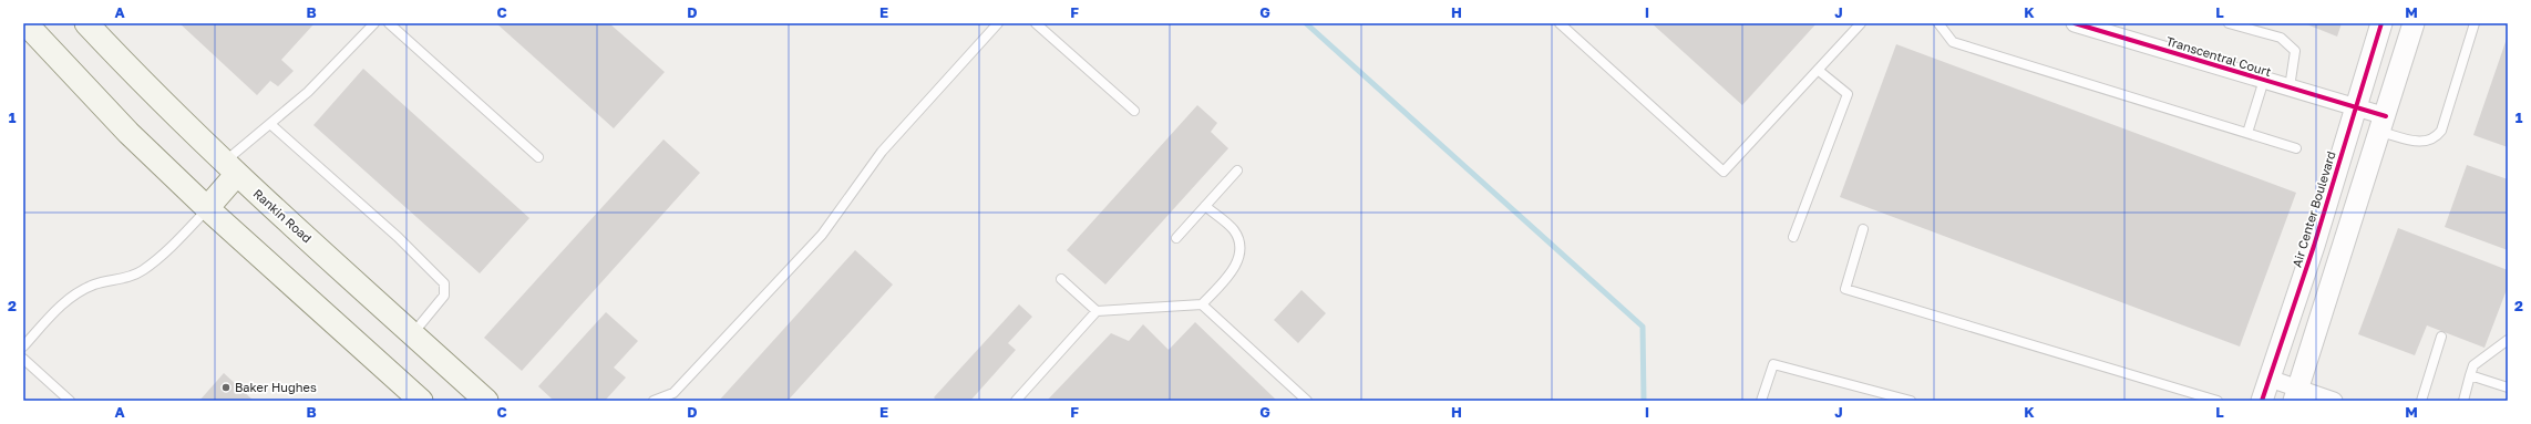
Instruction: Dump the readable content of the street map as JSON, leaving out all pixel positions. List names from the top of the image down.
{
  "streets": {
    "main road": ["Rankin Road"],
    "street": ["Transcentral Court", "Air Center Boulevard"]
  },
  "crossings": [
    ["Transcentral Court", "Air Center Boulevard"]
  ],
  "places": ["Baker Hughes"],
  "grid": {
    "columns": [
      "A",
      "B",
      "C",
      "D",
      "E",
      "F",
      "G",
      "H",
      "I",
      "J",
      "K",
      "L",
      "M"
    ],
    "rows": ["1", "2"]
  }
}
